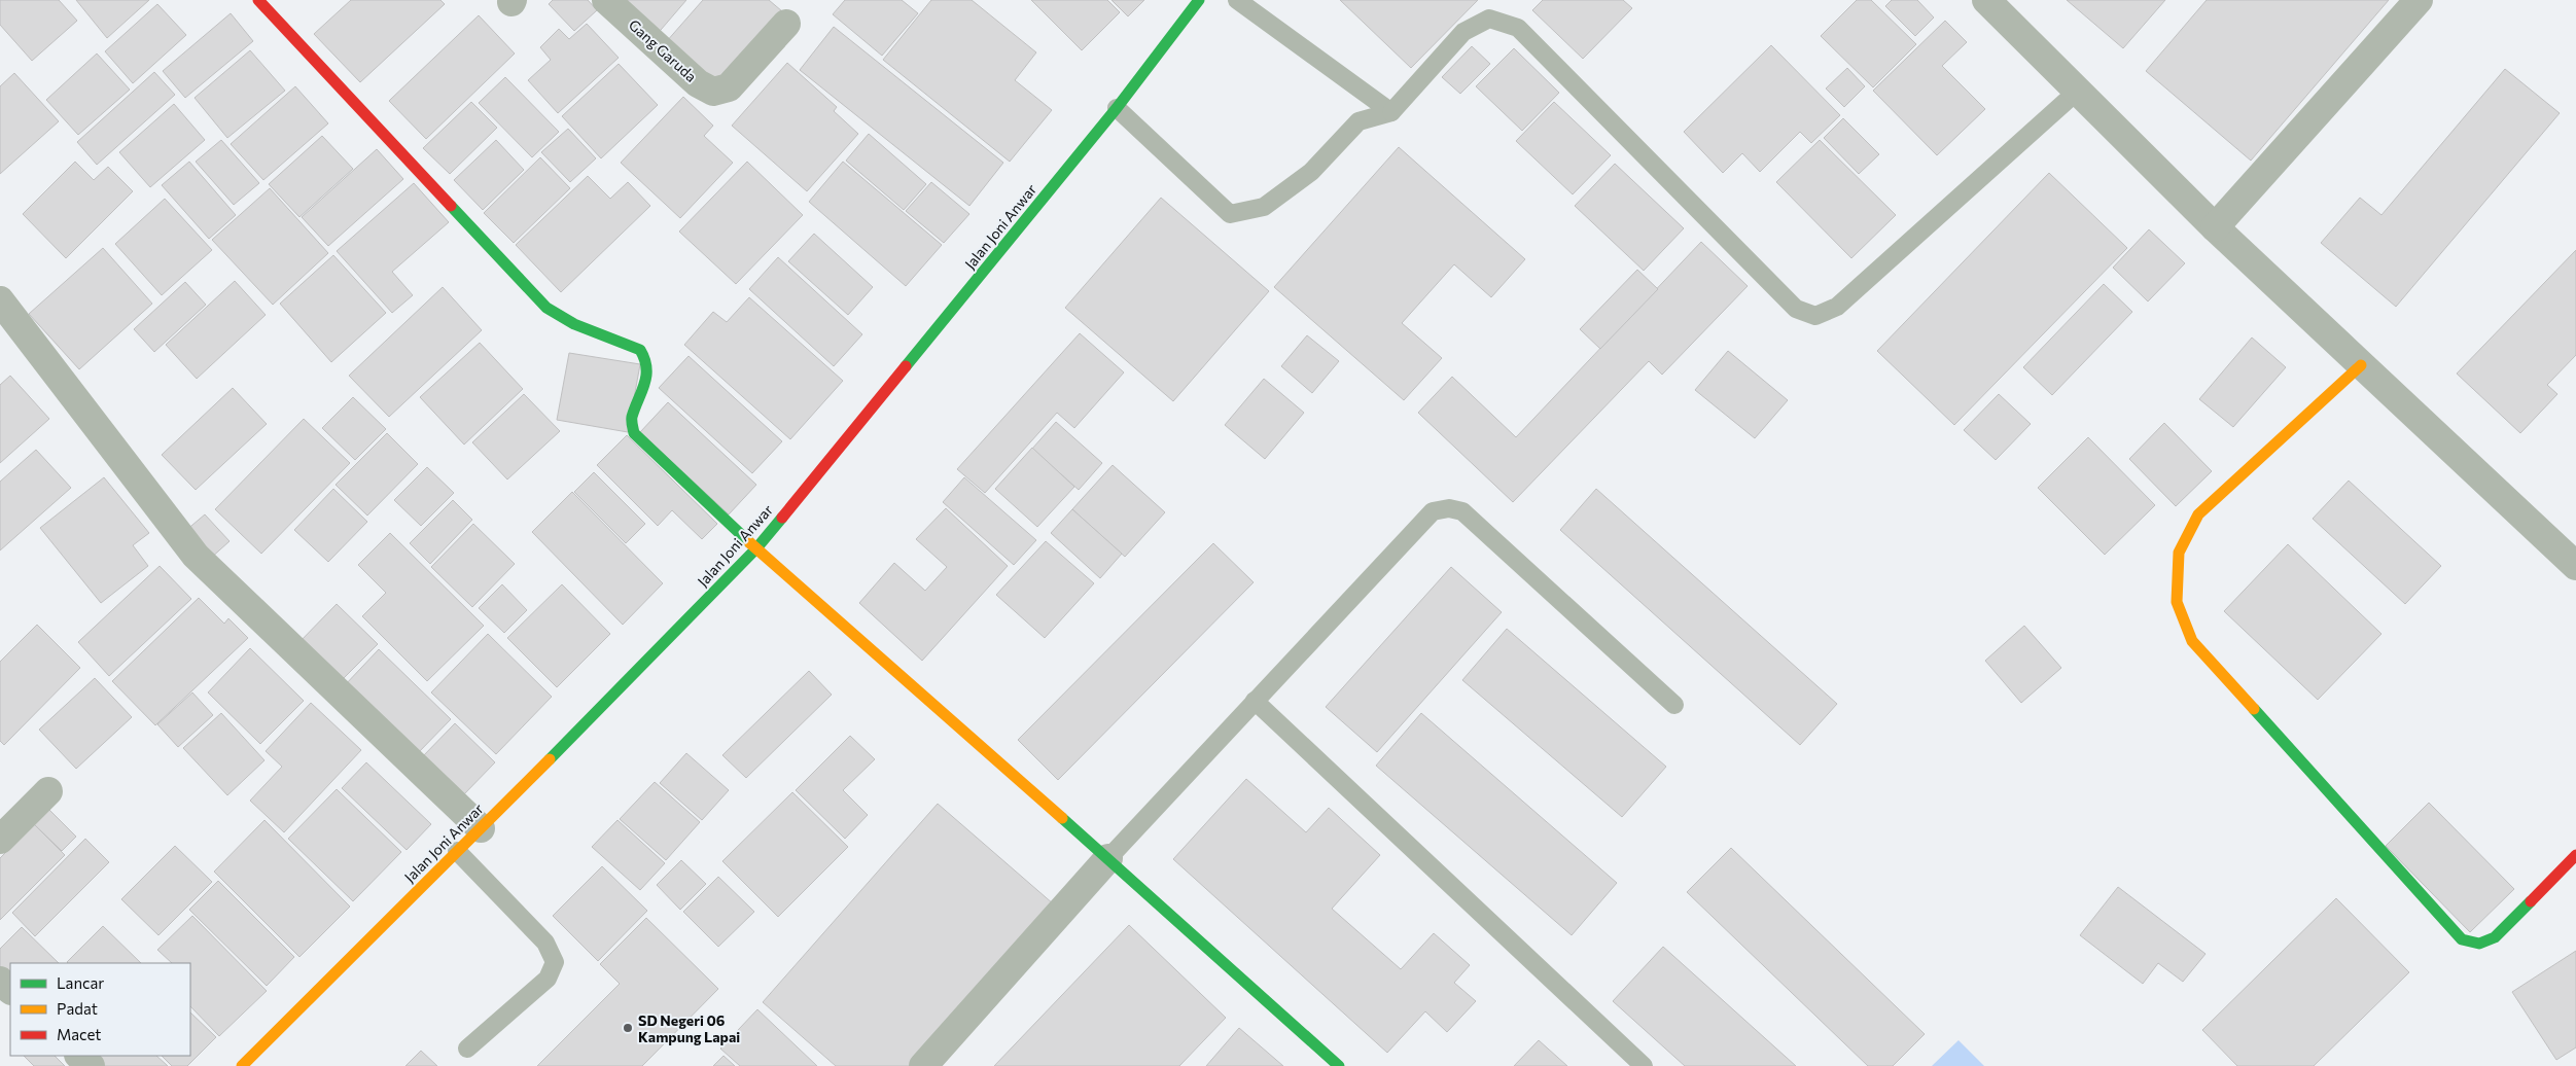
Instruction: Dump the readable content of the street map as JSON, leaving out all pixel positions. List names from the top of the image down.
{
  "streets": {
    "street": ["Gang Garuda", "Jalan Joni Anwar"]
  },
  "places": ["SD Negeri 06 Kampung Lapai"],
  "legend": ["Lancar", "Padat", "Macet"]
}
